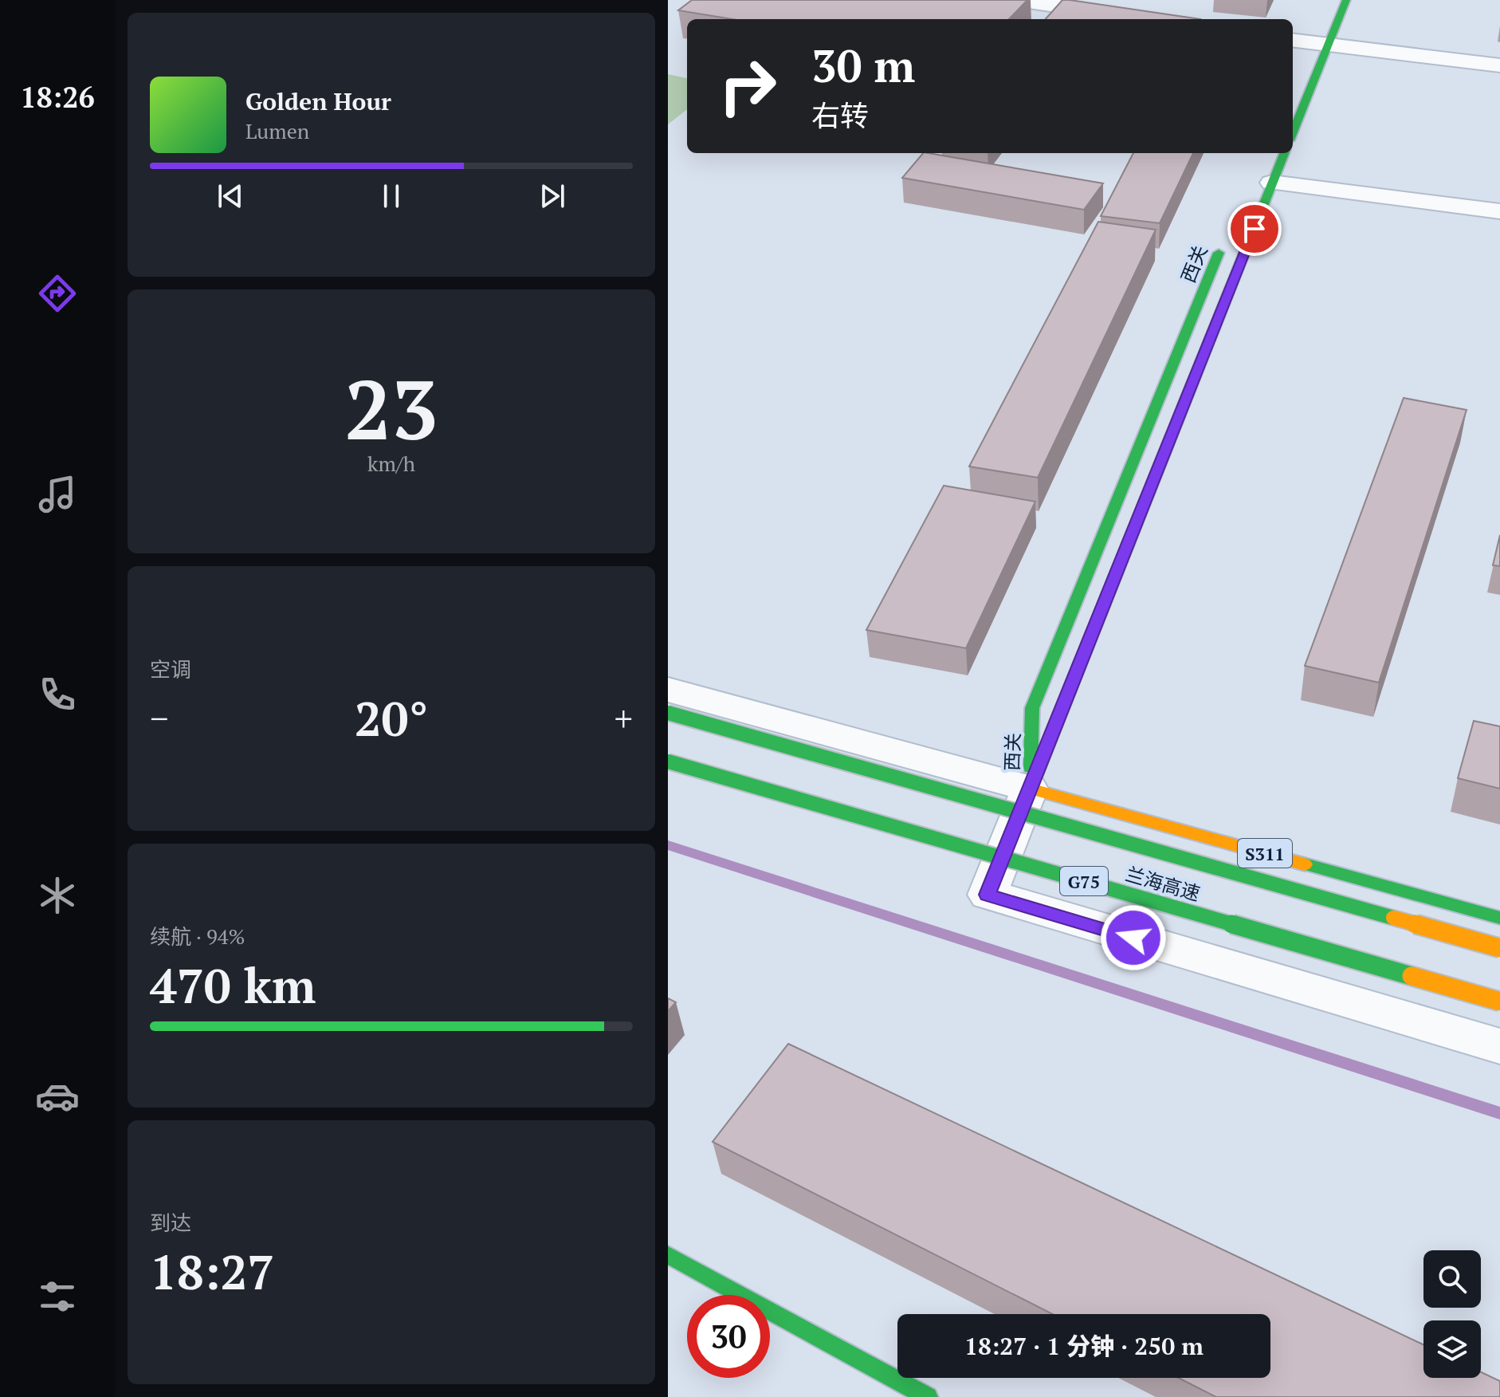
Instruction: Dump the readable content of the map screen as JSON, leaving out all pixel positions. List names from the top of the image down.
{
  "streets": {
    "main road": [
      "西关",
      "S311",
      "G75",
      "兰海高速"
    ]
  },
  "crossings": [
    ["西关", "S311"]
  ],
  "page": {
    "tabs": "18:26",
    "turn": ["30 m", "右转"],
    "song": ["Golden Hour", "Lumen"],
    "tile": [
      ["23", "km/h"],
      "空调",
      ["续航 · 94%", "470 km"],
      ["到达", "18:27"]
    ],
    "heat": ["−", "20°", "+"],
    "limit": "30",
    "trip": "18:27 · 1 分钟 · 250 m"
  }
}
